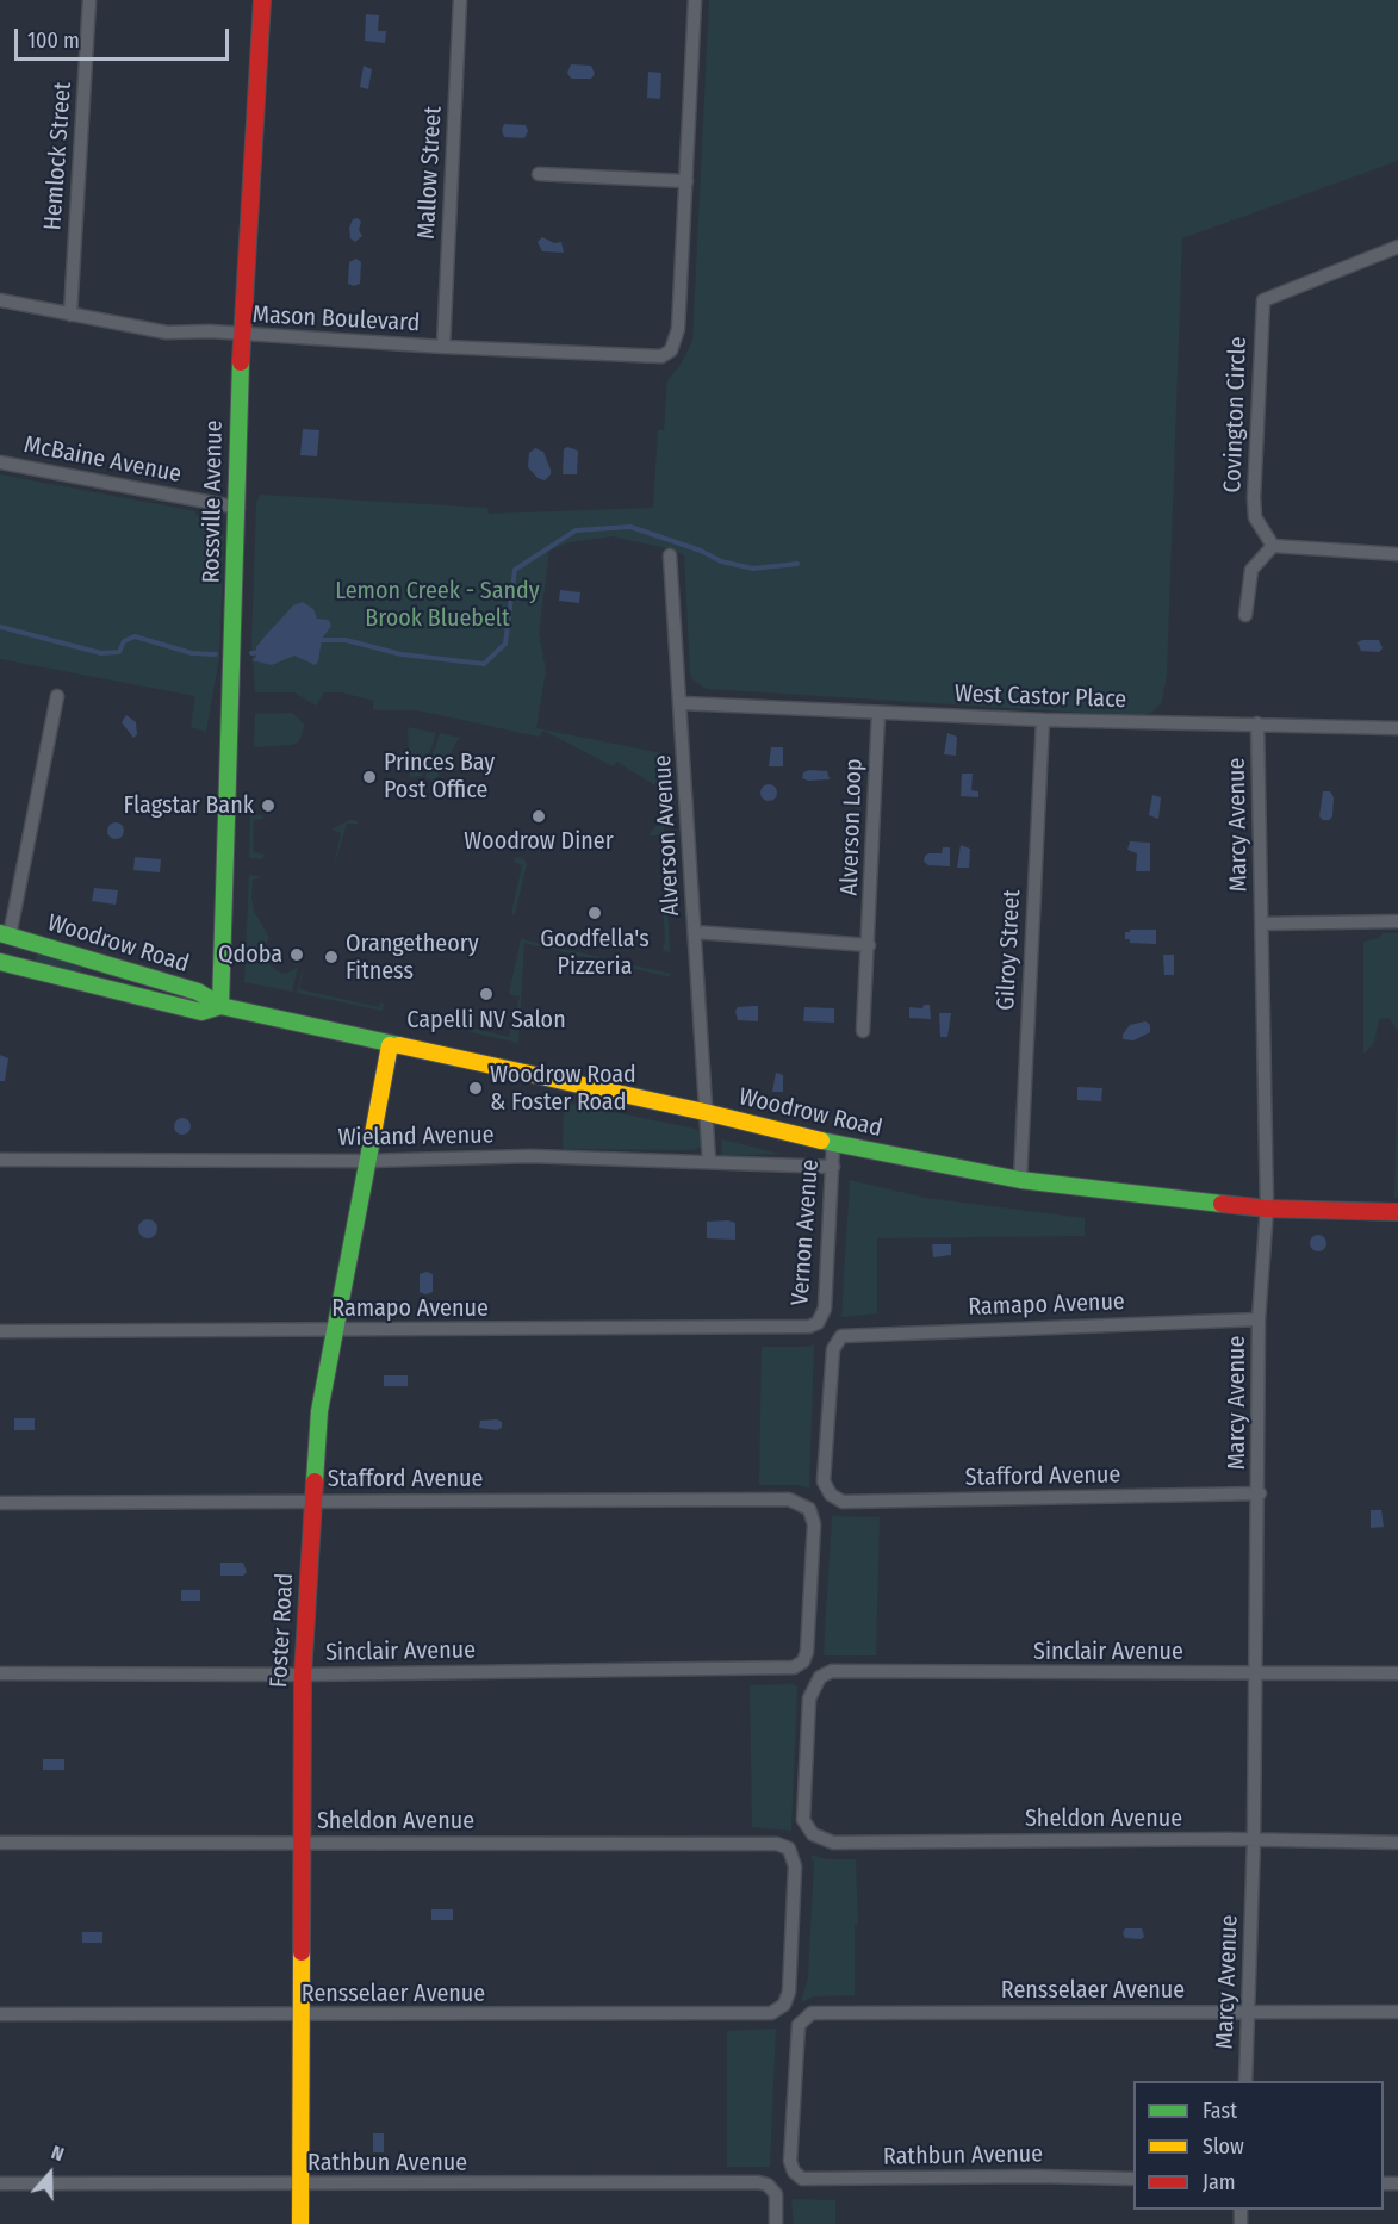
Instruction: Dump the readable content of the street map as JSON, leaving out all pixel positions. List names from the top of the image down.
{
  "streets": {
    "street": [
      "Hemlock Street",
      "Mallow Street",
      "Mason Boulevard",
      "Covington Circle",
      "McBaine Avenue",
      "Rossville Avenue",
      "West Castor Place",
      "Marcy Avenue",
      "Alverson Loop",
      "Alverson Avenue",
      "Woodrow Road",
      "Gilroy Street",
      "Wieland Avenue",
      "Vernon Avenue",
      "Ramapo Avenue",
      "Stafford Avenue",
      "Foster Road",
      "Sinclair Avenue",
      "Sheldon Avenue",
      "Rensselaer Avenue",
      "Rathbun Avenue"
    ]
  },
  "crossings": [
    ["Hemlock Street", "Mason Boulevard"],
    ["Mallow Street", "Mason Boulevard"],
    ["Mason Boulevard", "Rossville Avenue"],
    ["McBaine Avenue", "Rossville Avenue"],
    ["Rossville Avenue", "Woodrow Road"],
    ["West Castor Place", "Marcy Avenue"],
    ["West Castor Place", "Alverson Loop"],
    ["West Castor Place", "Alverson Avenue"],
    ["West Castor Place", "Gilroy Street"],
    ["Marcy Avenue", "Woodrow Road"],
    ["Marcy Avenue", "Ramapo Avenue"],
    ["Marcy Avenue", "Stafford Avenue"],
    ["Marcy Avenue", "Sinclair Avenue"],
    ["Marcy Avenue", "Sheldon Avenue"],
    ["Marcy Avenue", "Rensselaer Avenue"],
    ["Alverson Avenue", "Woodrow Road"],
    ["Alverson Avenue", "Wieland Avenue"],
    ["Woodrow Road", "Gilroy Street"],
    ["Woodrow Road", "Vernon Avenue"],
    ["Woodrow Road", "Foster Road"],
    ["Wieland Avenue", "Vernon Avenue"],
    ["Wieland Avenue", "Foster Road"],
    ["Vernon Avenue", "Ramapo Avenue"],
    ["Ramapo Avenue", "Stafford Avenue"],
    ["Ramapo Avenue", "Foster Road"],
    ["Stafford Avenue", "Foster Road"],
    ["Stafford Avenue", "Sinclair Avenue"],
    ["Foster Road", "Sinclair Avenue"],
    ["Foster Road", "Sheldon Avenue"],
    ["Foster Road", "Rensselaer Avenue"],
    ["Foster Road", "Rathbun Avenue"],
    ["Sinclair Avenue", "Sheldon Avenue"],
    ["Sheldon Avenue", "Rensselaer Avenue"],
    ["Rensselaer Avenue", "Rathbun Avenue"]
  ],
  "parks": ["Lemon Creek - Sandy Brook Bluebelt"],
  "places": [
    "Princes Bay Post Office",
    "Flagstar Bank",
    "Woodrow Diner",
    "Goodfella's Pizzeria",
    "Qdoba",
    "Orangetheory Fitness",
    "Capelli NV Salon",
    "Woodrow Road & Foster Road"
  ],
  "legend": ["Fast", "Slow", "Jam"],
  "scale_bar": "100 m",
  "north": "top"
}
